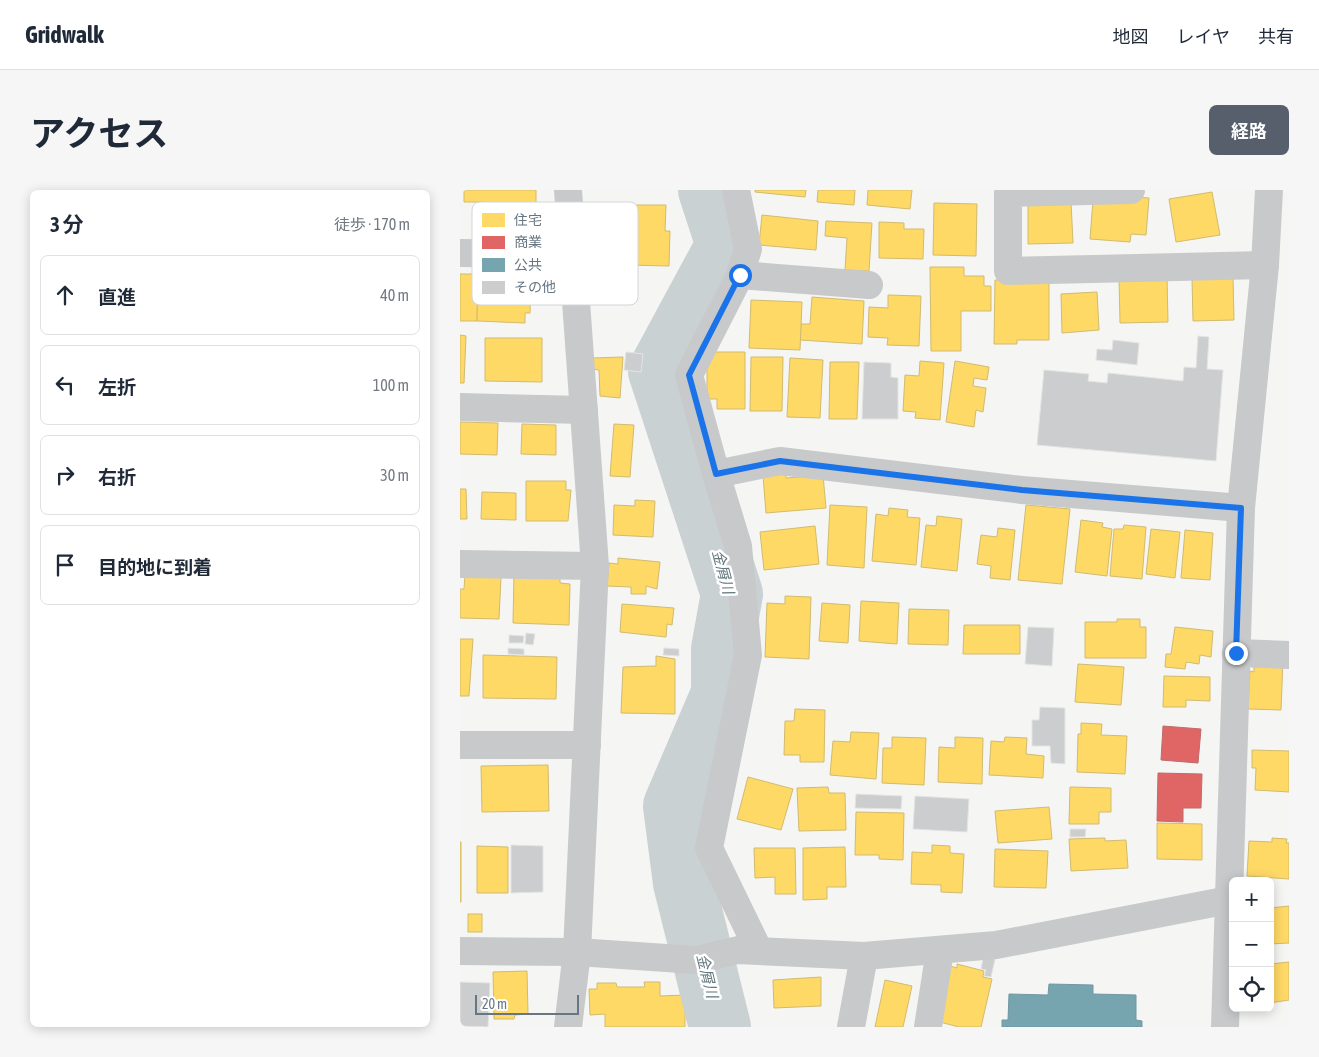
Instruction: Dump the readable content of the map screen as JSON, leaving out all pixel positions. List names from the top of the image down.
{
  "water": ["金屑川"],
  "legend": [
    "住宅",
    "商業",
    "公共",
    "その他"
  ],
  "scale_bar": "20 m",
  "page": {
    "header": "Gridwalk",
    "nav": ["地図", "レイヤ", "共有"],
    "title": "アクセス",
    "buttons": "経路",
    "heading": ["3 分", "徒歩 · 170 m"],
    "list": [
      ["直進", "40 m"],
      ["左折", "100 m"],
      ["右折", "30 m"],
      "目的地に到着"
    ],
    "map_buttons": ["+", "−"],
    "scale": "20 m"
  }
}
